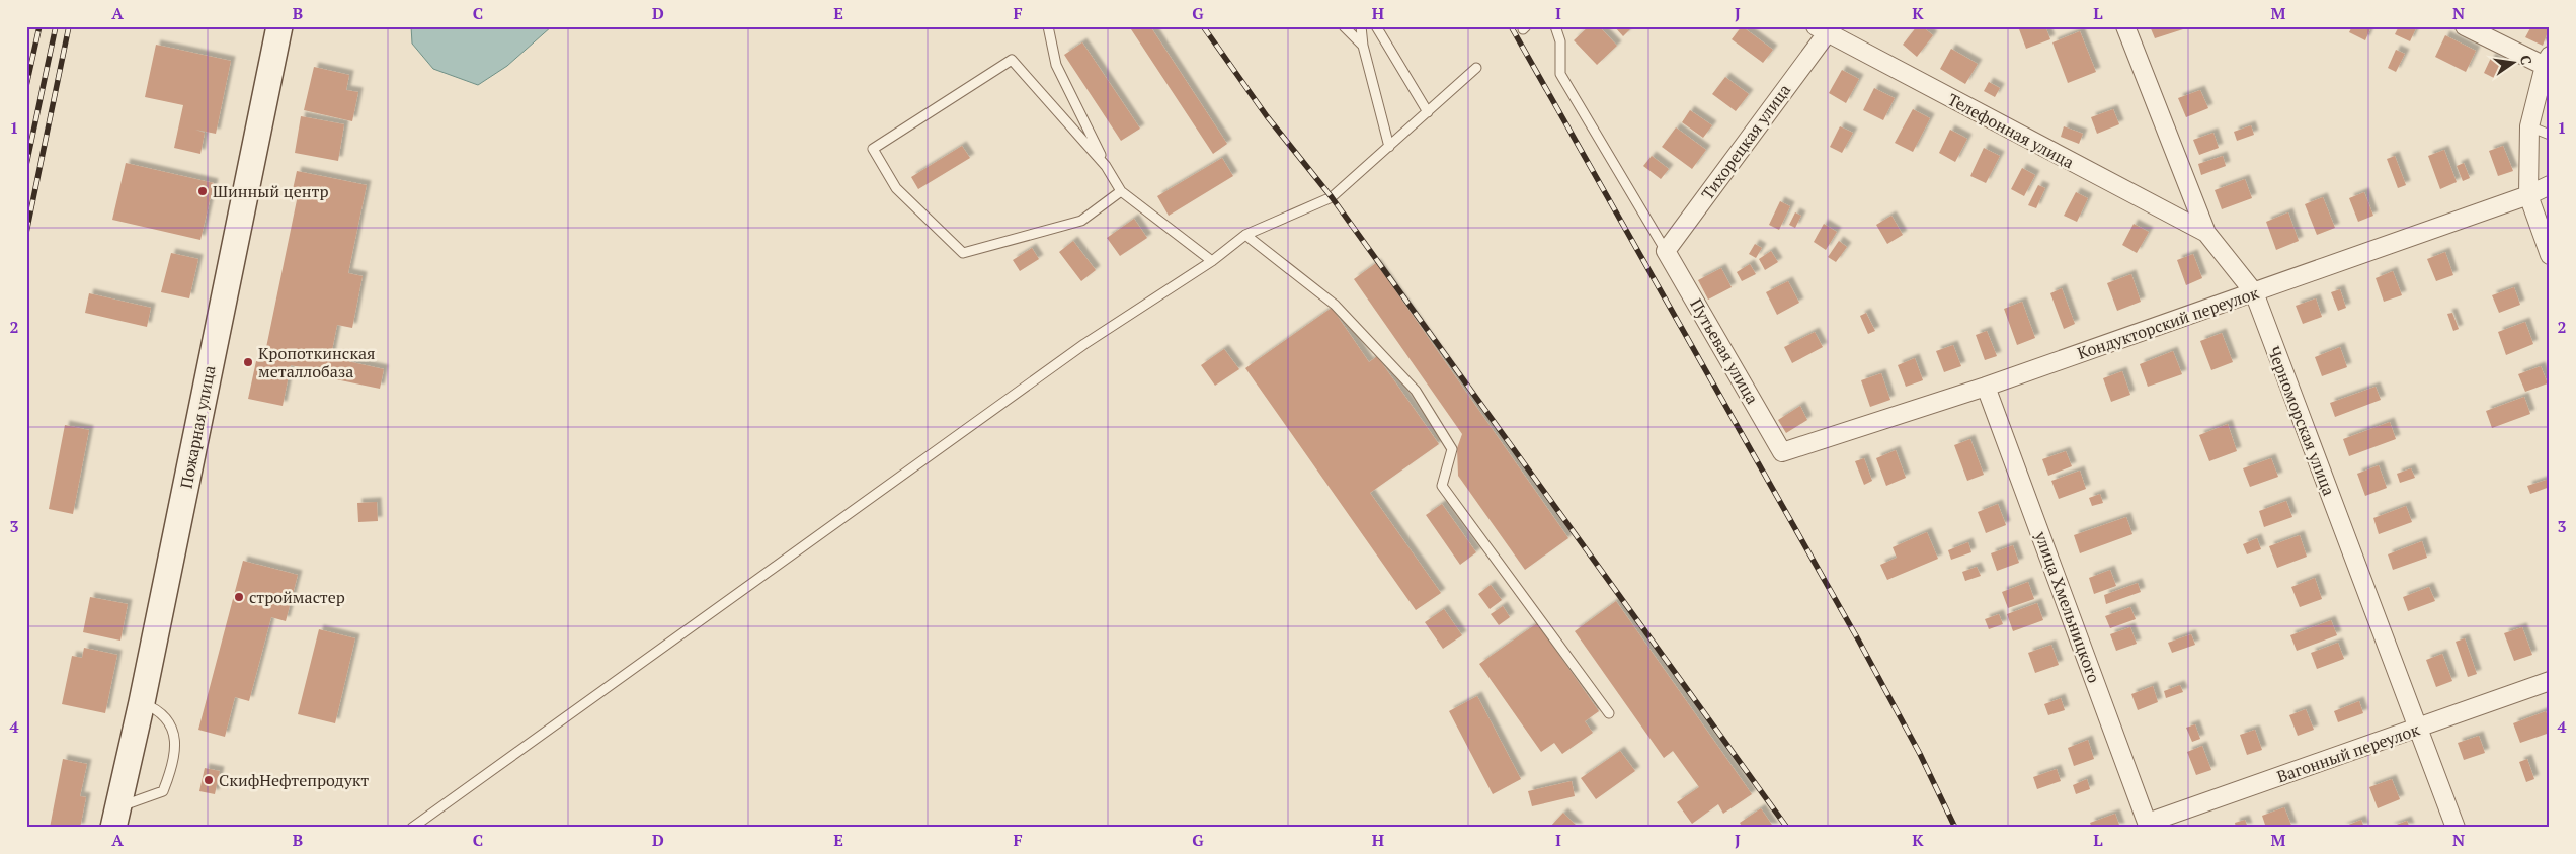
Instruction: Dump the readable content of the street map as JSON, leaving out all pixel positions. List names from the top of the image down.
{
  "streets": {
    "main road": ["Пожарная улица"],
    "street": [
      "Телефонная улица",
      "Тихорецкая улица",
      "Кондукторский переулок",
      "Путьевая улица",
      "Черноморская улица",
      "улица Хмельницкого",
      "Вагонный переулок"
    ]
  },
  "crossings": [
    ["Телефонная улица", "Тихорецкая улица"],
    ["Телефонная улица", "Черноморская улица"],
    ["Тихорецкая улица", "Путьевая улица"],
    ["Кондукторский переулок", "Путьевая улица"],
    ["Кондукторский переулок", "Черноморская улица"],
    ["Кондукторский переулок", "улица Хмельницкого"],
    ["Черноморская улица", "Вагонный переулок"],
    ["улица Хмельницкого", "Вагонный переулок"]
  ],
  "places": [
    "Шинный центр",
    "Кропоткинская металлобаза",
    "строймастер",
    "СкифНефтепродукт"
  ],
  "north": "right",
  "grid": {
    "columns": [
      "A",
      "B",
      "C",
      "D",
      "E",
      "F",
      "G",
      "H",
      "I",
      "J",
      "K",
      "L",
      "M",
      "N"
    ],
    "rows": [
      "1",
      "2",
      "3",
      "4"
    ]
  }
}
